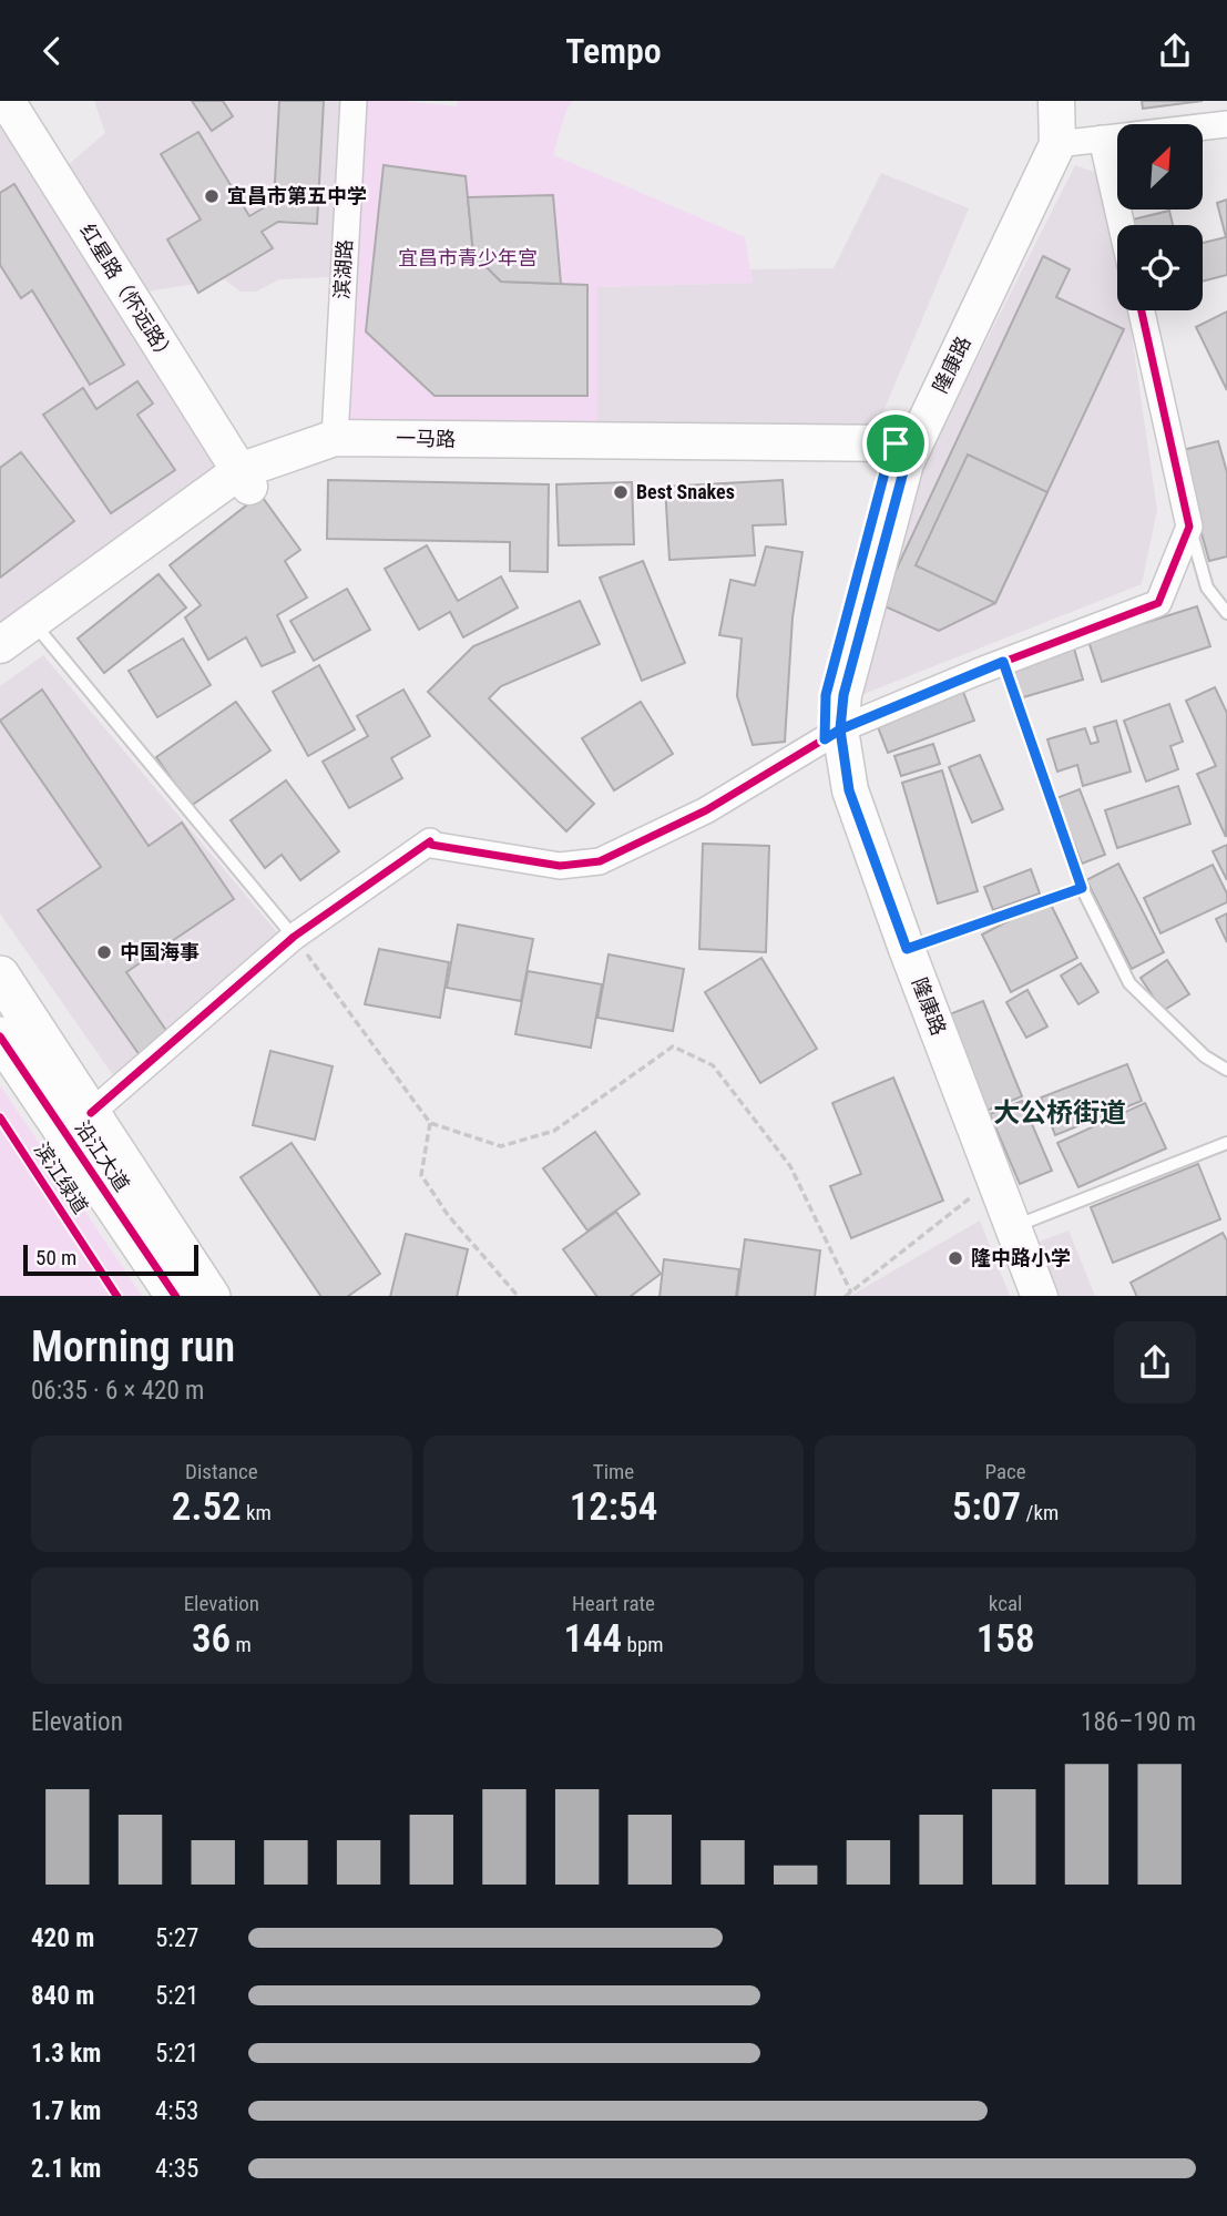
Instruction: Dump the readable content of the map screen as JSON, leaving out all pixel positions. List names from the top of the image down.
{
  "streets": {
    "main road": [
      "红星路（怀远路）",
      "隆康路",
      "一马路",
      "沿江大道"
    ],
    "street": ["滨湖路"],
    "cycle path": ["滨江绿道"]
  },
  "crossings": [
    ["滨湖路", "一马路"],
    ["红星路（怀远路）", "一马路"],
    ["隆康路", "一马路"]
  ],
  "districts": ["大公桥街道"],
  "parks": ["宜昌市青少年宫"],
  "places": [
    "宜昌市第五中学",
    "Best Snakes",
    "中国海事",
    "隆中路小学"
  ],
  "scale_bar": "50 m",
  "north": "top right",
  "page": {
    "header": "Tempo",
    "scale": "50 m",
    "heading": ["Morning run", "06:35 · 6 × 420 m"],
    "stats": [
      ["Distance", "2.52 km"],
      ["Time", "12:54"],
      ["Pace", "5:07 /km"],
      ["Elevation", "36 m"],
      ["Heart rate", "144 bpm"],
      ["kcal", "158"]
    ],
    "chart": ["Elevation", "186–190 m"],
    "list": [
      {
        "name": "420 m",
        "note": "5:27"
      },
      {
        "name": "840 m",
        "note": "5:21"
      },
      {
        "name": "1.3 km",
        "note": "5:21"
      },
      {
        "name": "1.7 km",
        "note": "4:53"
      },
      {
        "name": "2.1 km",
        "note": "4:35"
      }
    ]
  }
}
